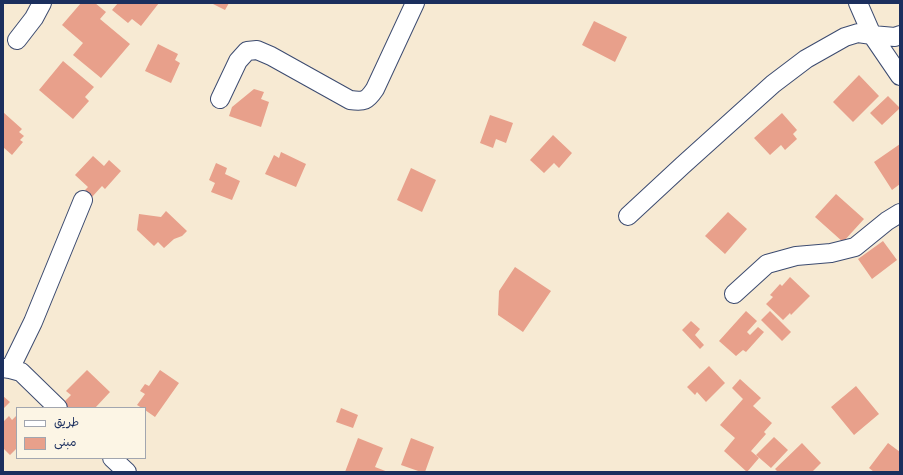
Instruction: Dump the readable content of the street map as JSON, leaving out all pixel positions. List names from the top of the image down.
{
  "legend": ["طريق", "مبنى"]
}
